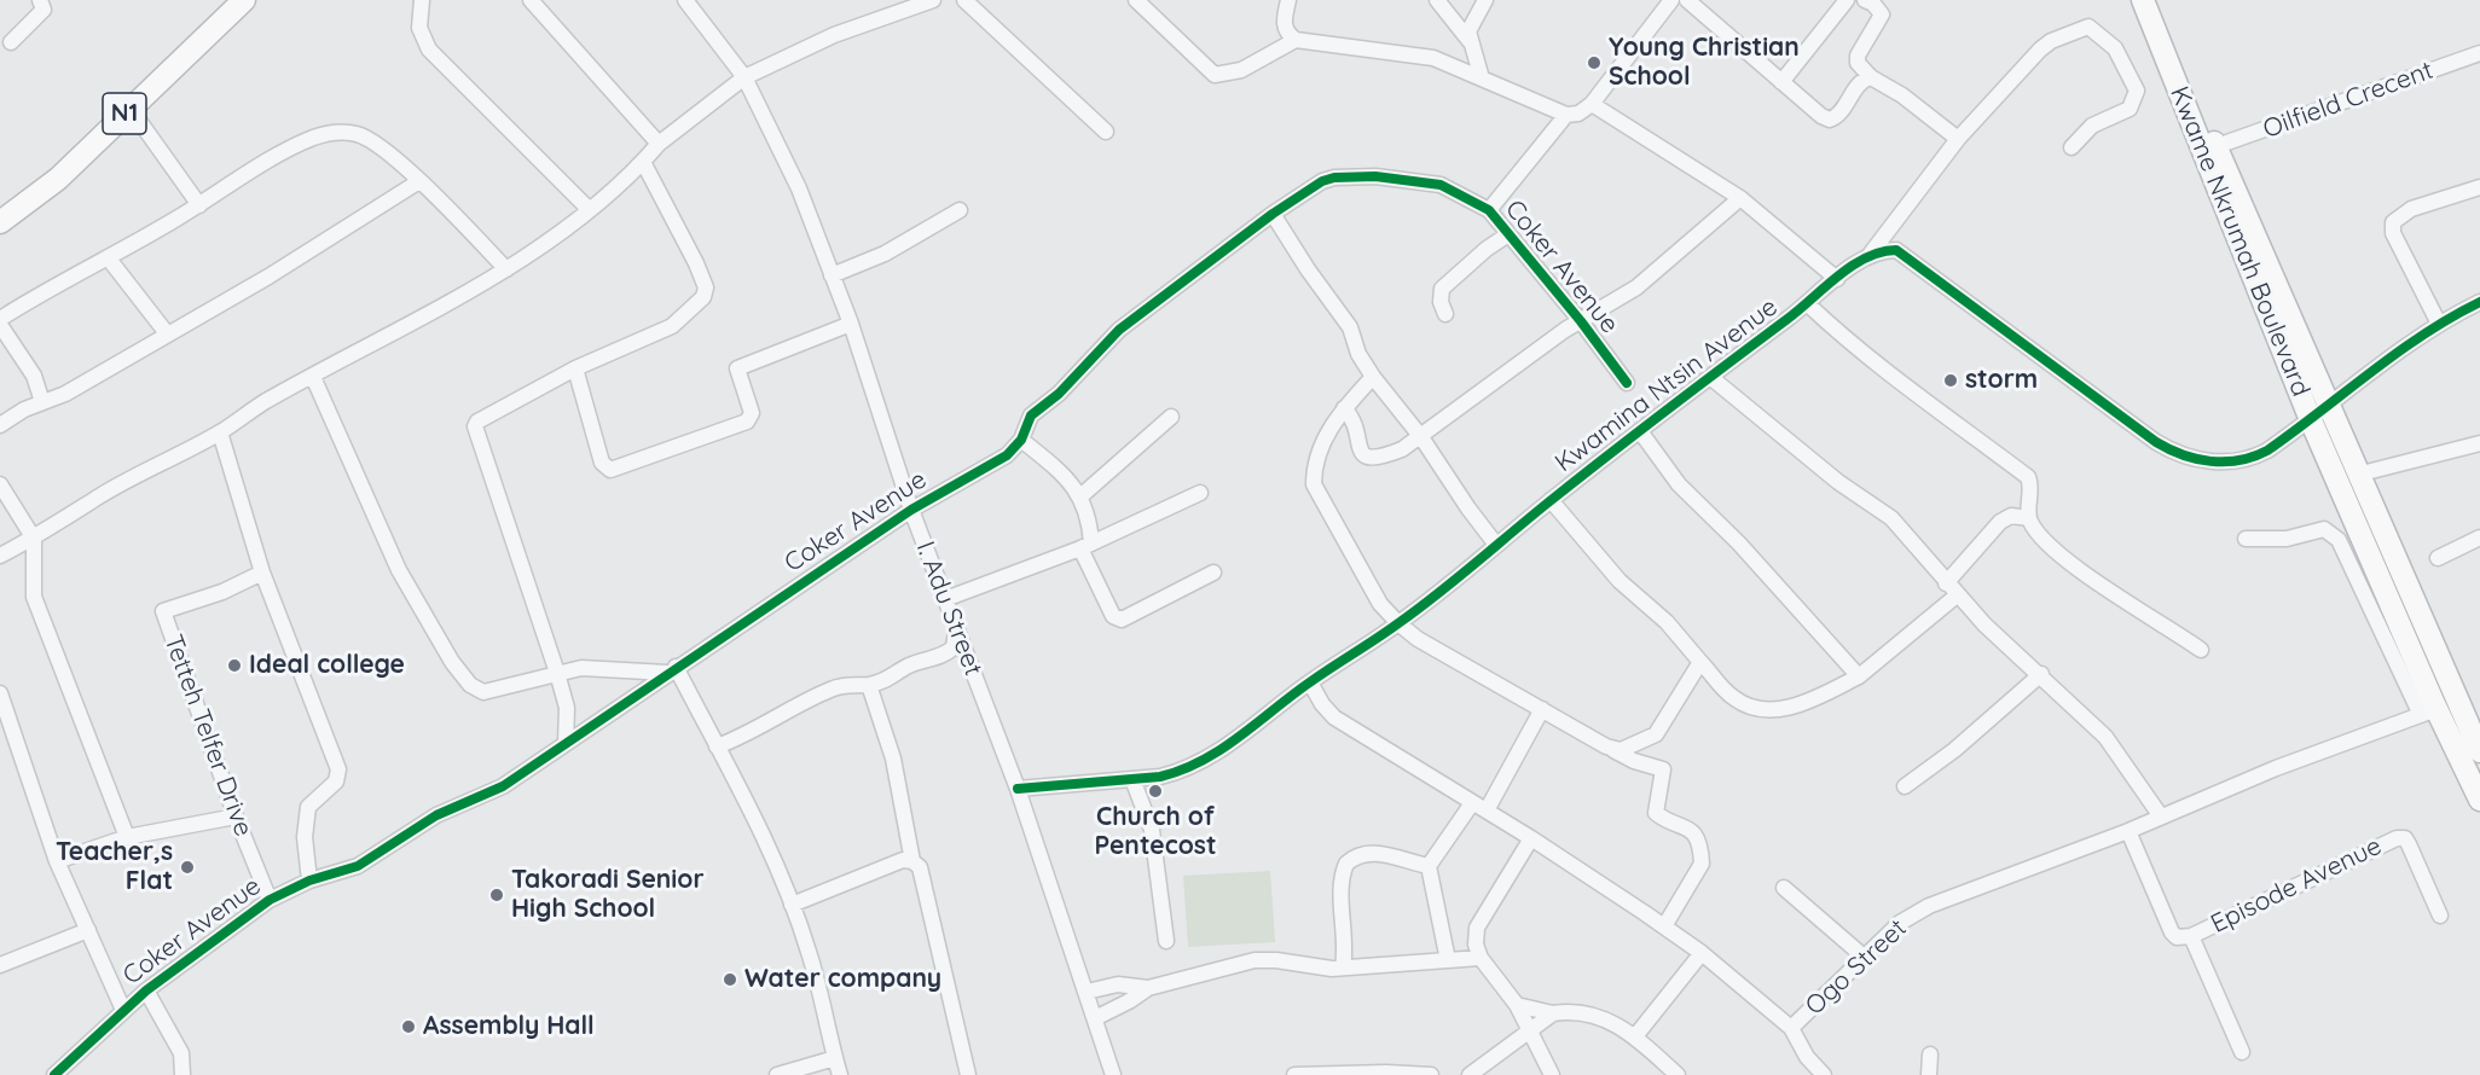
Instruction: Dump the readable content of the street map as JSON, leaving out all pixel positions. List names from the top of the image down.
{
  "streets": {
    "highway": ["N1", "Kwame Nkrumah Boulevard"],
    "street": [
      "Oilfield Crecent",
      "Coker Avenue",
      "Kwamina Ntsin Avenue",
      "I. Adu Street",
      "Tetteh Telfer Drive",
      "Episode Avenue",
      "Ogo Street"
    ]
  },
  "crossings": [
    ["Oilfield Crecent", "Kwame Nkrumah Boulevard"],
    ["Kwame Nkrumah Boulevard", "Kwamina Ntsin Avenue"],
    ["Kwame Nkrumah Boulevard", "Ogo Street"],
    ["Coker Avenue", "I. Adu Street"],
    ["Coker Avenue", "Tetteh Telfer Drive"],
    ["Kwamina Ntsin Avenue", "I. Adu Street"],
    ["Kwamina Ntsin Avenue", "Ogo Street"]
  ],
  "places": [
    "Young Christian School",
    "storm",
    "Ideal college",
    "Church of Pentecost",
    "Teacher,s Flat",
    "Takoradi Senior High School",
    "Water company",
    "Assembly Hall"
  ]
}
